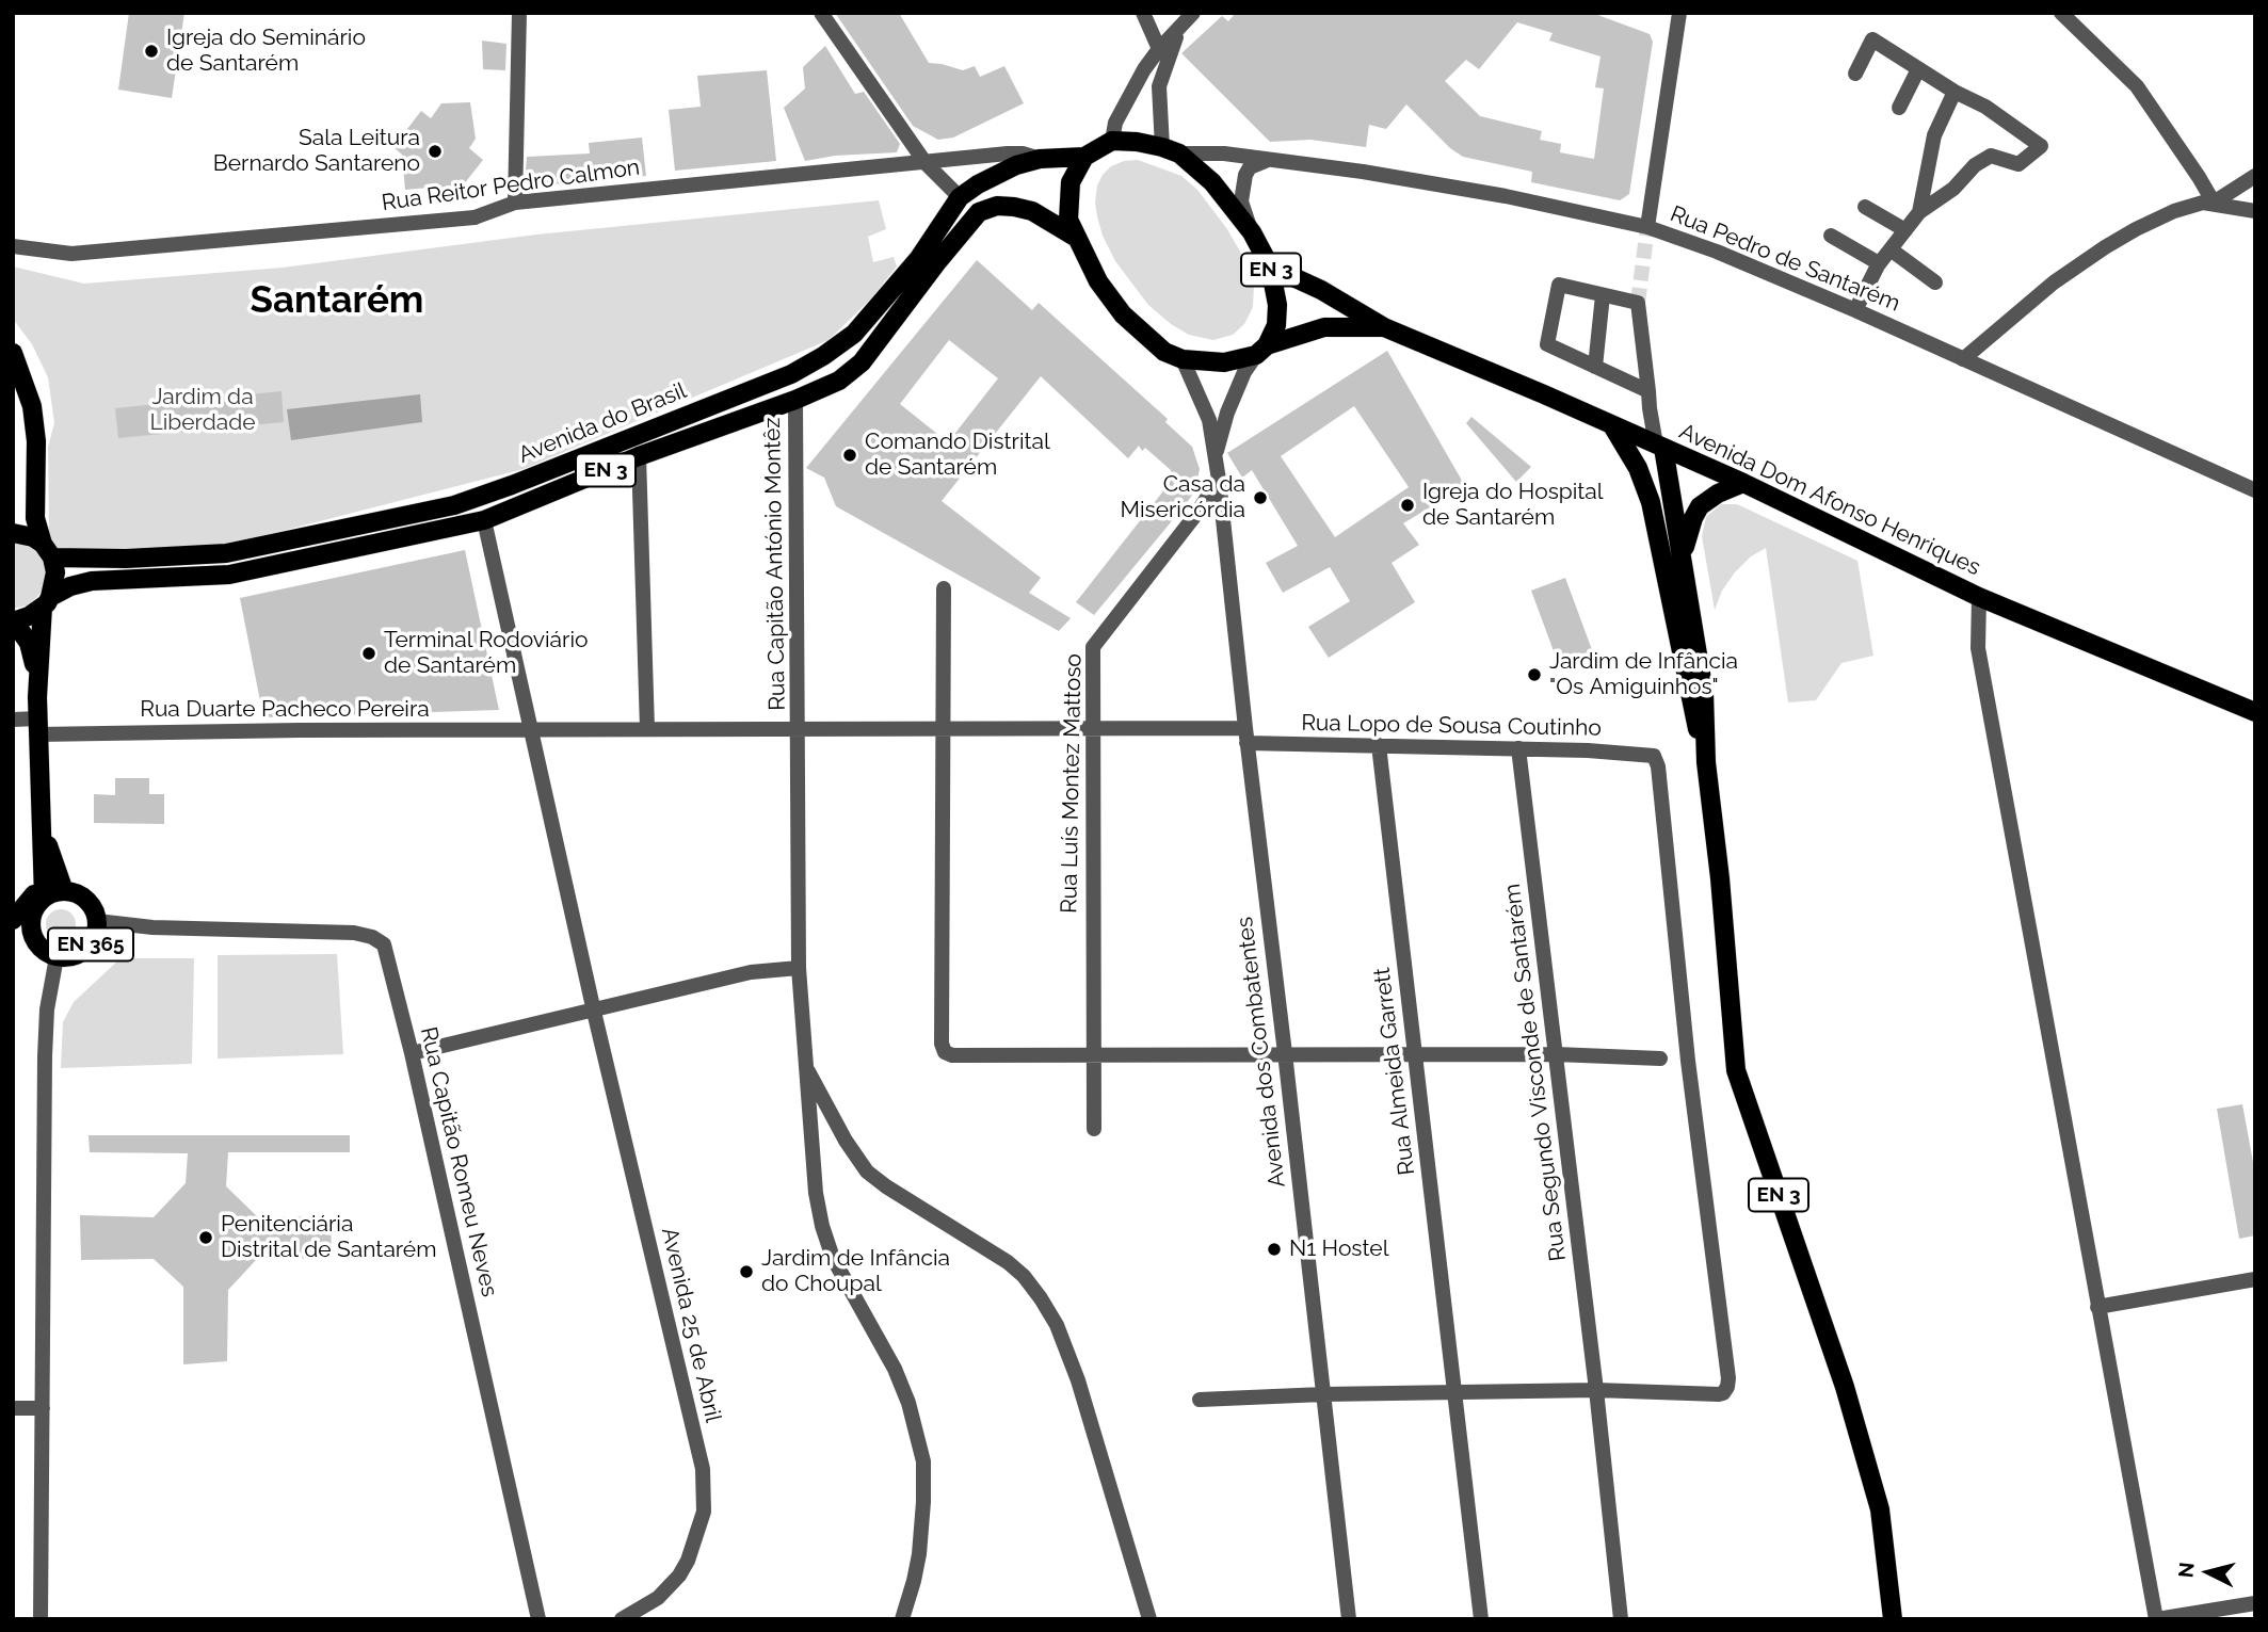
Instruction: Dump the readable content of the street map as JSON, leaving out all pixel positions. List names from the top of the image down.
{
  "streets": {
    "main road": [
      "EN 3",
      "Avenida do Brasil",
      "Avenida Dom Afonso Henriques",
      "EN 365"
    ],
    "street": [
      "Rua Reitor Pedro Calmon",
      "Rua Pedro de Santarém",
      "Rua Capitão António Montêz",
      "Rua Duarte Pacheco Pereira",
      "Rua Lopo de Sousa Coutinho",
      "Rua Luís Montez Mattoso",
      "Avenida dos Combatentes",
      "Rua Almeida Garrett",
      "Rua Segundo Visconde de Santarém",
      "Rua Capitão Romeu Neves",
      "Avenida 25 de Abril"
    ]
  },
  "crossings": [
    ["Rua Reitor Pedro Calmon", "Avenida do Brasil"],
    ["Rua Pedro de Santarém", "EN 3"],
    ["Rua Pedro de Santarém", "Avenida do Brasil"],
    ["Rua Pedro de Santarém", "Avenida Dom Afonso Henriques"],
    ["Rua Pedro de Santarém", "Avenida dos Combatentes"],
    ["EN 3", "Avenida do Brasil"],
    ["EN 3", "Avenida Dom Afonso Henriques"],
    ["EN 3", "Avenida dos Combatentes"],
    ["Avenida do Brasil", "Avenida Dom Afonso Henriques"],
    ["Avenida do Brasil", "Rua Capitão António Montêz"],
    ["Avenida do Brasil", "Avenida dos Combatentes"],
    ["Avenida do Brasil", "Avenida 25 de Abril"],
    ["Avenida Dom Afonso Henriques", "Avenida dos Combatentes"],
    ["Rua Capitão António Montêz", "Rua Duarte Pacheco Pereira"],
    ["Rua Duarte Pacheco Pereira", "Rua Lopo de Sousa Coutinho"],
    ["Rua Duarte Pacheco Pereira", "Avenida 25 de Abril"],
    ["Rua Lopo de Sousa Coutinho", "Rua Luís Montez Mattoso"],
    ["Rua Lopo de Sousa Coutinho", "Avenida dos Combatentes"],
    ["Rua Lopo de Sousa Coutinho", "Rua Almeida Garrett"],
    ["Rua Lopo de Sousa Coutinho", "Rua Segundo Visconde de Santarém"],
    ["Rua Luís Montez Mattoso", "Avenida dos Combatentes"],
    ["EN 365", "Rua Capitão Romeu Neves"]
  ],
  "districts": ["Santarém"],
  "parks": ["Jardim da Liberdade"],
  "places": [
    "Igreja do Seminário de Santarém",
    "Sala Leitura Bernardo Santareno",
    "Comando Distrital de Santarém",
    "Casa da Misericórdia",
    "Igreja do Hospital de Santarém",
    "Terminal Rodoviário de Santarém",
    "Jardim de Infância \"Os Amiguinhos\"",
    "Penitenciária Distrital de Santarém",
    "N1 Hostel",
    "Jardim de Infância do Choupal"
  ],
  "north": "left"
}
